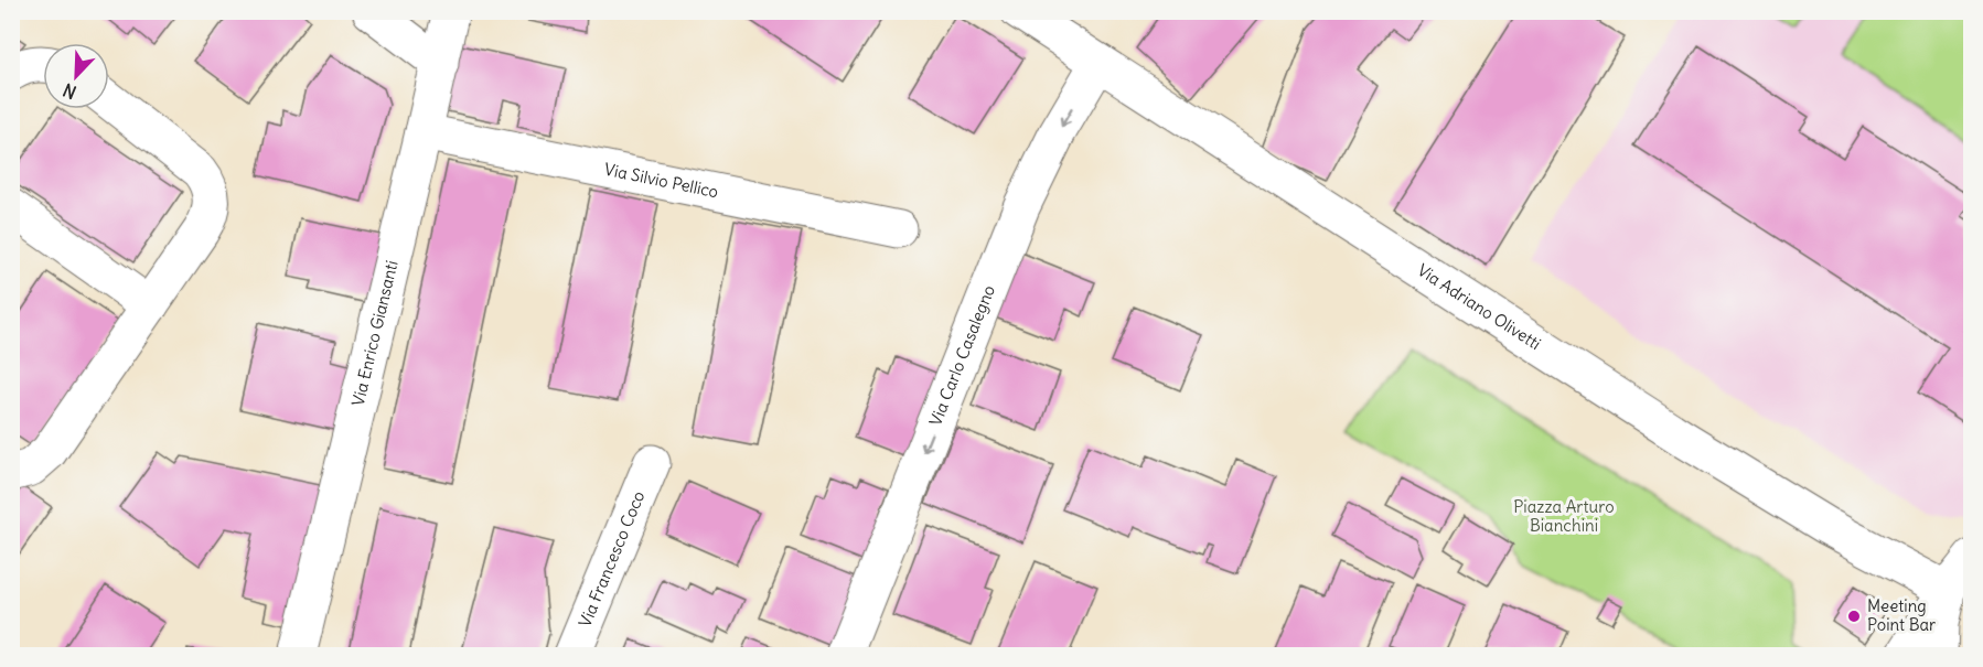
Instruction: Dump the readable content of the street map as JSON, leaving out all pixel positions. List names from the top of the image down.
{
  "streets": {
    "street": [
      "Via Silvio Pellico",
      "Via Adriano Olivetti",
      "Via Enrico Giansanti",
      "Via Carlo Casalegno",
      "Via Francesco Coco"
    ]
  },
  "crossings": [
    ["Via Silvio Pellico", "Via Enrico Giansanti"],
    ["Via Adriano Olivetti", "Via Carlo Casalegno"]
  ],
  "one_way": ["Via Carlo Casalegno"],
  "parks": ["Piazza Arturo Bianchini"],
  "places": ["Meeting Point Bar"],
  "north": "bottom left"
}
